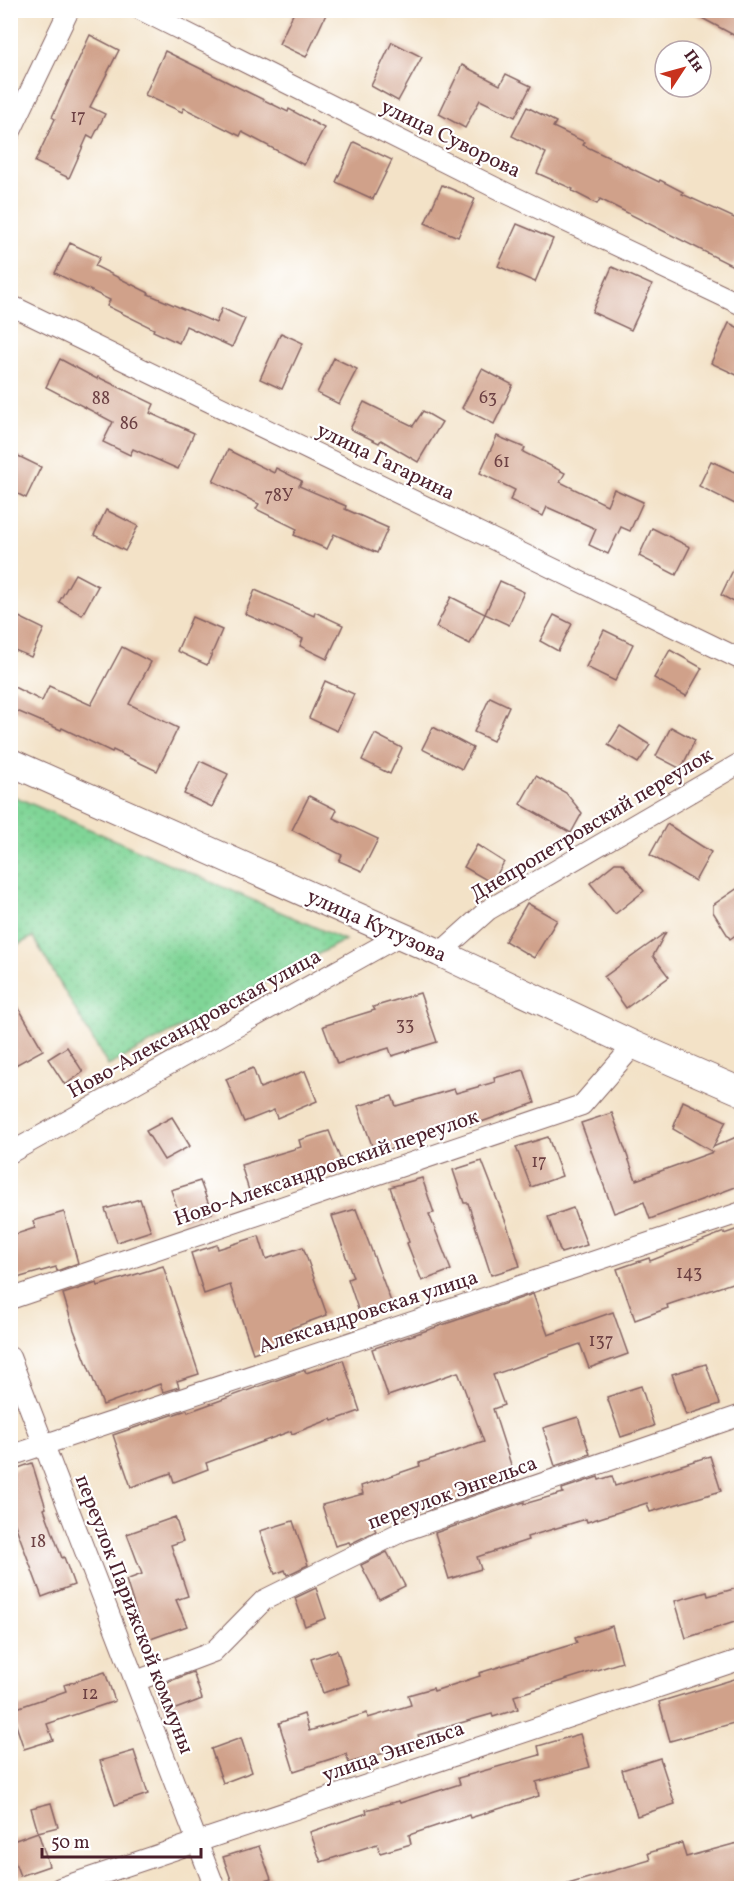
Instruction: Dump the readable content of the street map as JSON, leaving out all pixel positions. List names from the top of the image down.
{
  "streets": {
    "main road": ["улица Кутузова"],
    "street": [
      "улица Суворова",
      "улица Гагарина",
      "Днепропетровский переулок",
      "Ново-Александровская улица",
      "Ново-Александровский переулок",
      "Александровская улица",
      "переулок Энгельса",
      "переулок Парижской коммуны",
      "улица Энгельса"
    ]
  },
  "crossings": [
    ["Днепропетровский переулок", "улица Кутузова"],
    ["улица Кутузова", "Ново-Александровская улица"],
    ["улица Кутузова", "Ново-Александровский переулок"],
    ["Александровская улица", "переулок Парижской коммуны"],
    ["переулок Энгельса", "переулок Парижской коммуны"],
    ["переулок Парижской коммуны", "улица Энгельса"]
  ],
  "house_numbers": [
    "17",
    "63",
    "88",
    "86",
    "61",
    "78У",
    "33",
    "17",
    "143",
    "137",
    "18",
    "12"
  ],
  "scale_bar": "50 m",
  "north": "top right"
}
